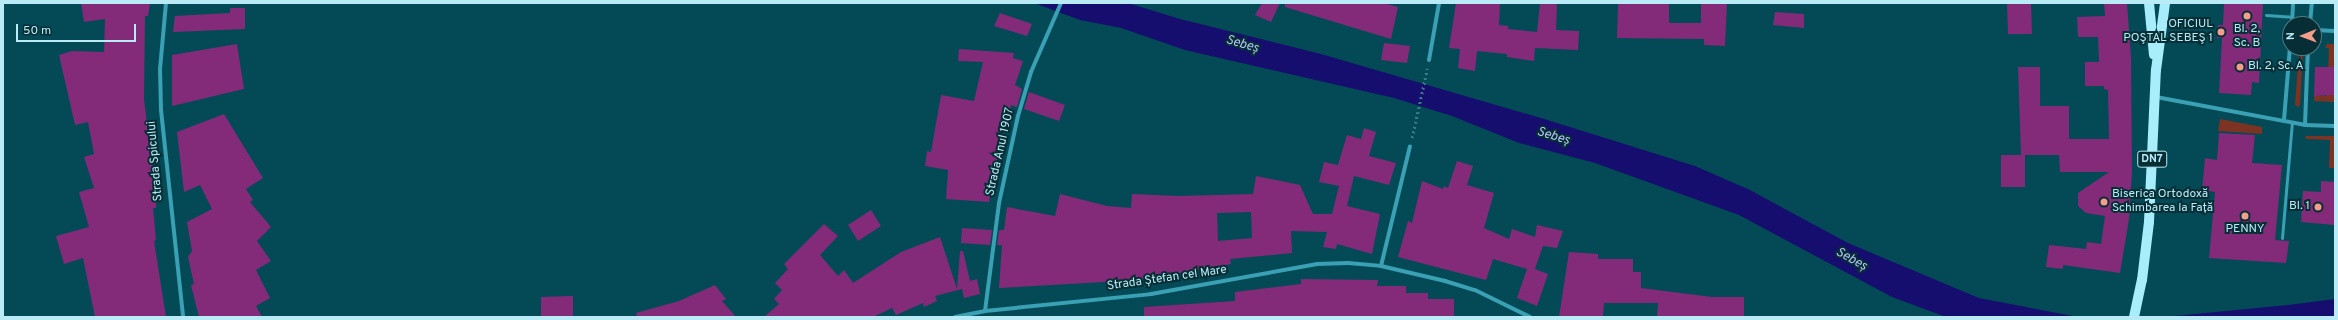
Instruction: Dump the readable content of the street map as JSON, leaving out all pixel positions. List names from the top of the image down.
{
  "streets": {
    "main road": ["DN7"],
    "street": ["Strada Anul 1907", "Strada Spicului", "Strada Ștefan cel Mare"]
  },
  "crossings": [
    ["Strada Anul 1907", "Strada Ștefan cel Mare"]
  ],
  "water": ["Sebeș"],
  "places": [
    "Bl. 2, Sc. B",
    "OFICIUL POŞTAL SEBEŞ 1",
    "Bl. 2, Sc. A",
    "Biserica Ortodoxă Schimbarea la Față",
    "Bl. 1",
    "PENNY"
  ],
  "scale_bar": "50 m",
  "north": "left"
}
